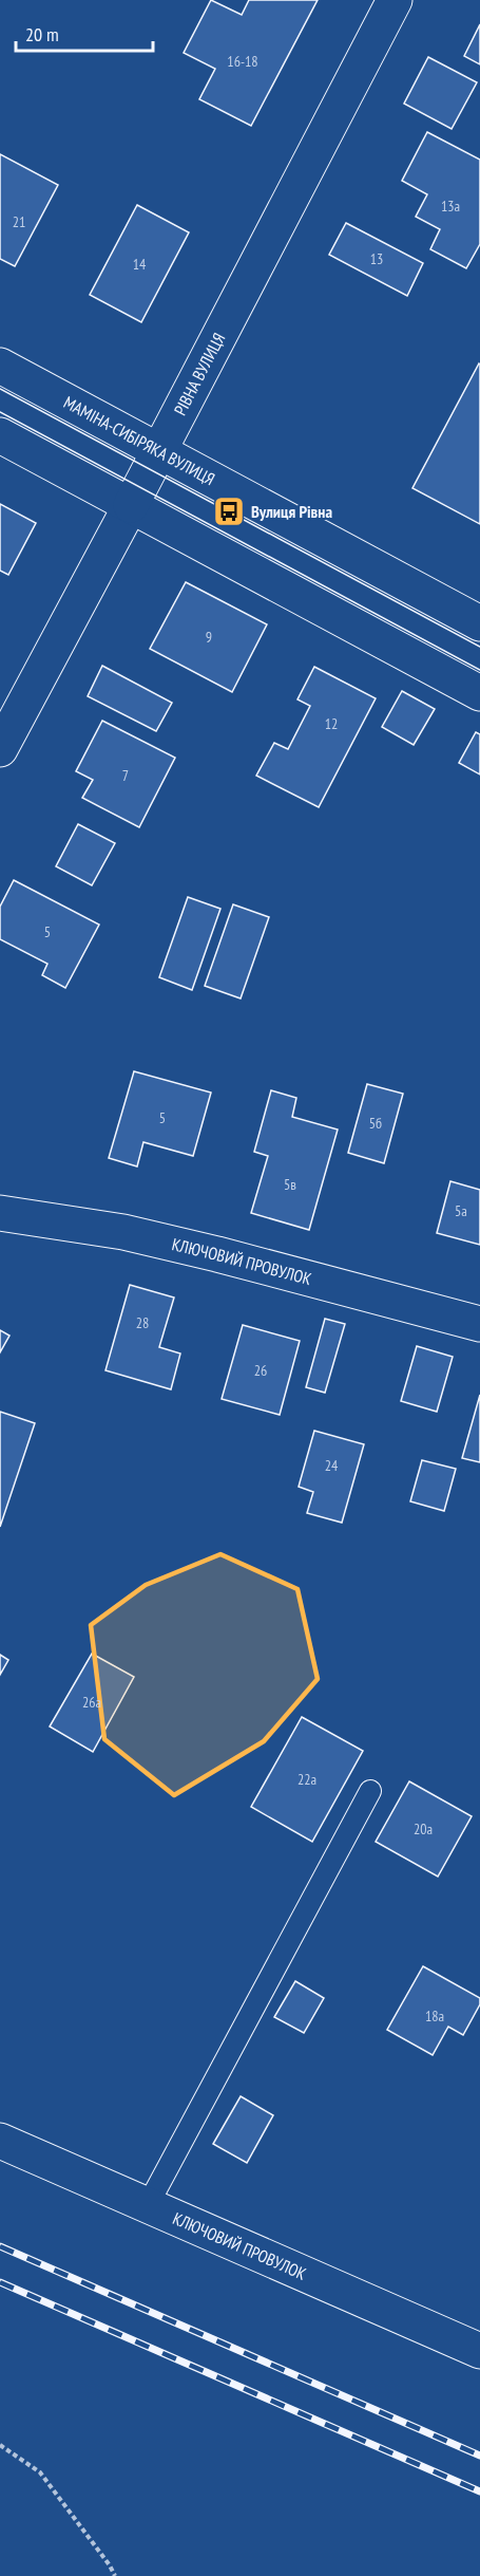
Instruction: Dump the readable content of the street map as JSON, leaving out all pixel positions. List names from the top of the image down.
{
  "streets": {
    "street": ["РІВНА ВУЛИЦЯ", "МАМІНА-СИБІРЯКА ВУЛИЦЯ", "КЛЮЧОВИЙ ПРОВУЛОК"]
  },
  "crossings": [
    ["РІВНА ВУЛИЦЯ", "МАМІНА-СИБІРЯКА ВУЛИЦЯ"]
  ],
  "places": {
    "bus stop": ["Вулиця Рівна"]
  },
  "house_numbers": [
    "16-18",
    "13а",
    "21",
    "13",
    "14",
    "9",
    "12",
    "7",
    "5",
    "5",
    "5б",
    "5в",
    "5а",
    "28",
    "26",
    "24",
    "26а",
    "22а",
    "20а",
    "18а"
  ],
  "scale_bar": "20 m"
}
